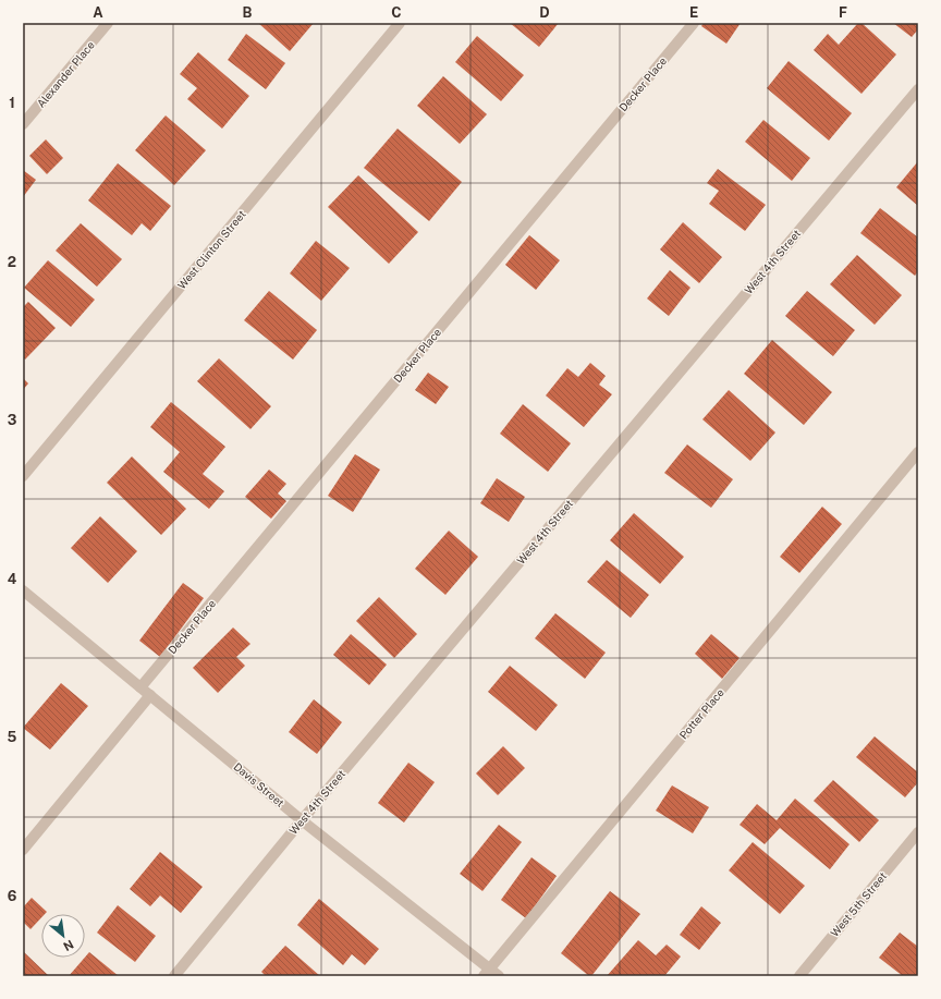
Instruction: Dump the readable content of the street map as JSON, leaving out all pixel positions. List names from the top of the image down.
{
  "streets": {
    "street": [
      "Alexander Place",
      "Decker Place",
      "West Clinton Street",
      "West 4th Street",
      "Potter Place",
      "Davis Street",
      "West 5th Street"
    ]
  },
  "crossings": [
    ["Decker Place", "Davis Street"],
    ["West 4th Street", "Davis Street"],
    ["Potter Place", "Davis Street"]
  ],
  "north": "bottom right",
  "grid": {
    "columns": [
      "A",
      "B",
      "C",
      "D",
      "E",
      "F"
    ],
    "rows": [
      "1",
      "2",
      "3",
      "4",
      "5",
      "6"
    ]
  }
}
